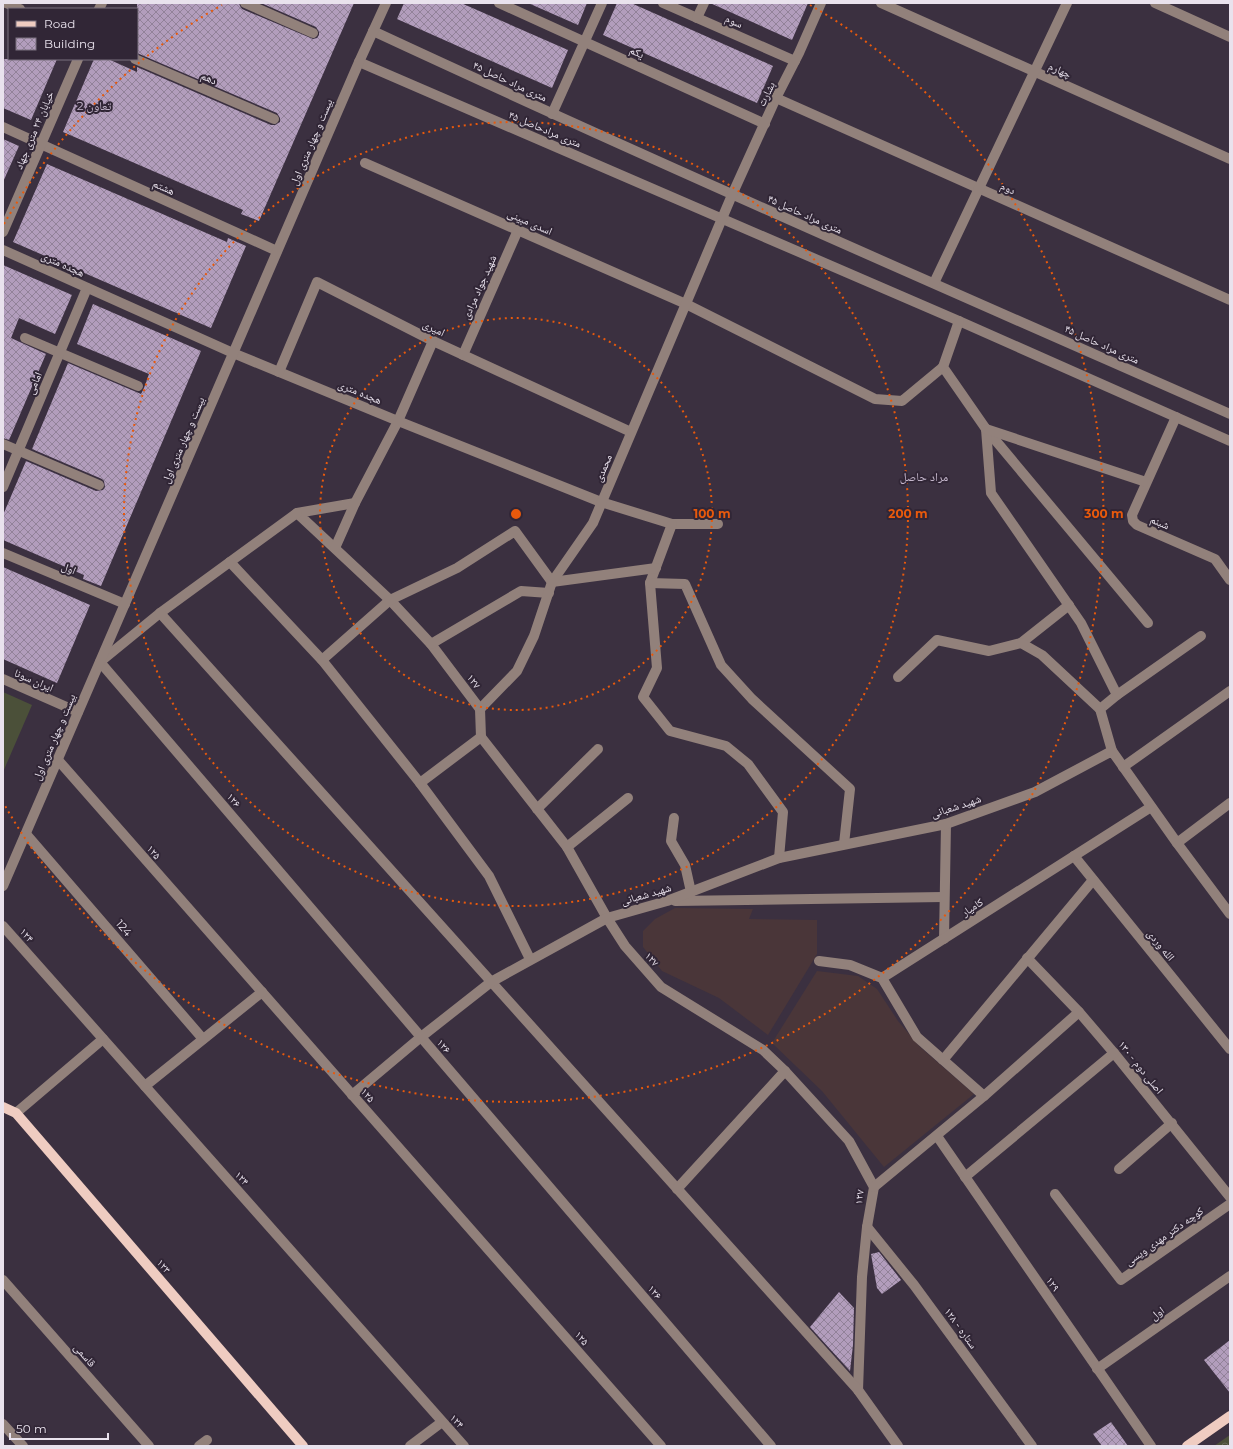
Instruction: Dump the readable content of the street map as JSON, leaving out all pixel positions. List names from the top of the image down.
{
  "streets": {
    "main road": ["۱۲۳"],
    "street": [
      "سوم",
      "یکم",
      "چهارم",
      "دهم",
      "۴۵ متری مراد حاصل",
      "بشارت",
      "۴۵ متری مرادحاصل",
      "خیابان ۲۴ متری جهاد",
      "بیست و چهار متری اول",
      "هشتم",
      "دوم",
      "اسدی مبینی",
      "هجده متری",
      "شهید جواد مرادی",
      "امیری",
      "امامی",
      "محمدی",
      "شبنم",
      "اول",
      "ایران سونا",
      "۱۲۷",
      "۱۲۶",
      "شهید شعبانی",
      "۱۲۵",
      "کامیار",
      "124",
      "۱۲۴",
      "الله وردی",
      "اصلی دوم - ۱۳۰",
      "کوچه دکتر مهدی ویسی",
      "۱۲۹",
      "۱۲۸ - ستاره",
      "قاسمی"
    ]
  },
  "crossings": [
    ["سوم", "بشارت"],
    ["یکم", "بشارت"],
    ["۴۵ متری مراد حاصل", "بشارت"],
    ["۴۵ متری مراد حاصل", "بیست و چهار متری اول"],
    ["بشارت", "۴۵ متری مرادحاصل"],
    ["بشارت", "دوم"],
    ["بشارت", "محمدی"],
    ["۴۵ متری مرادحاصل", "بیست و چهار متری اول"],
    ["۴۵ متری مرادحاصل", "محمدی"],
    ["خیابان ۲۴ متری جهاد", "هشتم"],
    ["بیست و چهار متری اول", "هشتم"],
    ["بیست و چهار متری اول", "هجده متری"],
    ["بیست و چهار متری اول", "اول"],
    ["بیست و چهار متری اول", "ایران سونا"],
    ["بیست و چهار متری اول", "۱۲۶"],
    ["بیست و چهار متری اول", "۱۲۵"],
    ["بیست و چهار متری اول", "124"],
    ["اسدی مبینی", "شهید جواد مرادی"],
    ["اسدی مبینی", "محمدی"],
    ["هجده متری", "امیری"],
    ["هجده متری", "امامی"],
    ["هجده متری", "محمدی"],
    ["شهید جواد مرادی", "امیری"],
    ["امیری", "محمدی"],
    ["محمدی", "۱۲۷"],
    ["اول", "۱۲۹"],
    ["۱۲۷", "شهید شعبانی"],
    ["۱۲۷", "۱۲۸ - ستاره"],
    ["۱۲۶", "شهید شعبانی"],
    ["شهید شعبانی", "۱۲۵"],
    ["کامیار", "الله وردی"]
  ],
  "districts": ["تعاون 2", "مراد حاصل"],
  "legend": ["Road", "Building"],
  "scale_bar": "50 m",
  "rings": ["100 m", "200 m", "300 m"]
}
